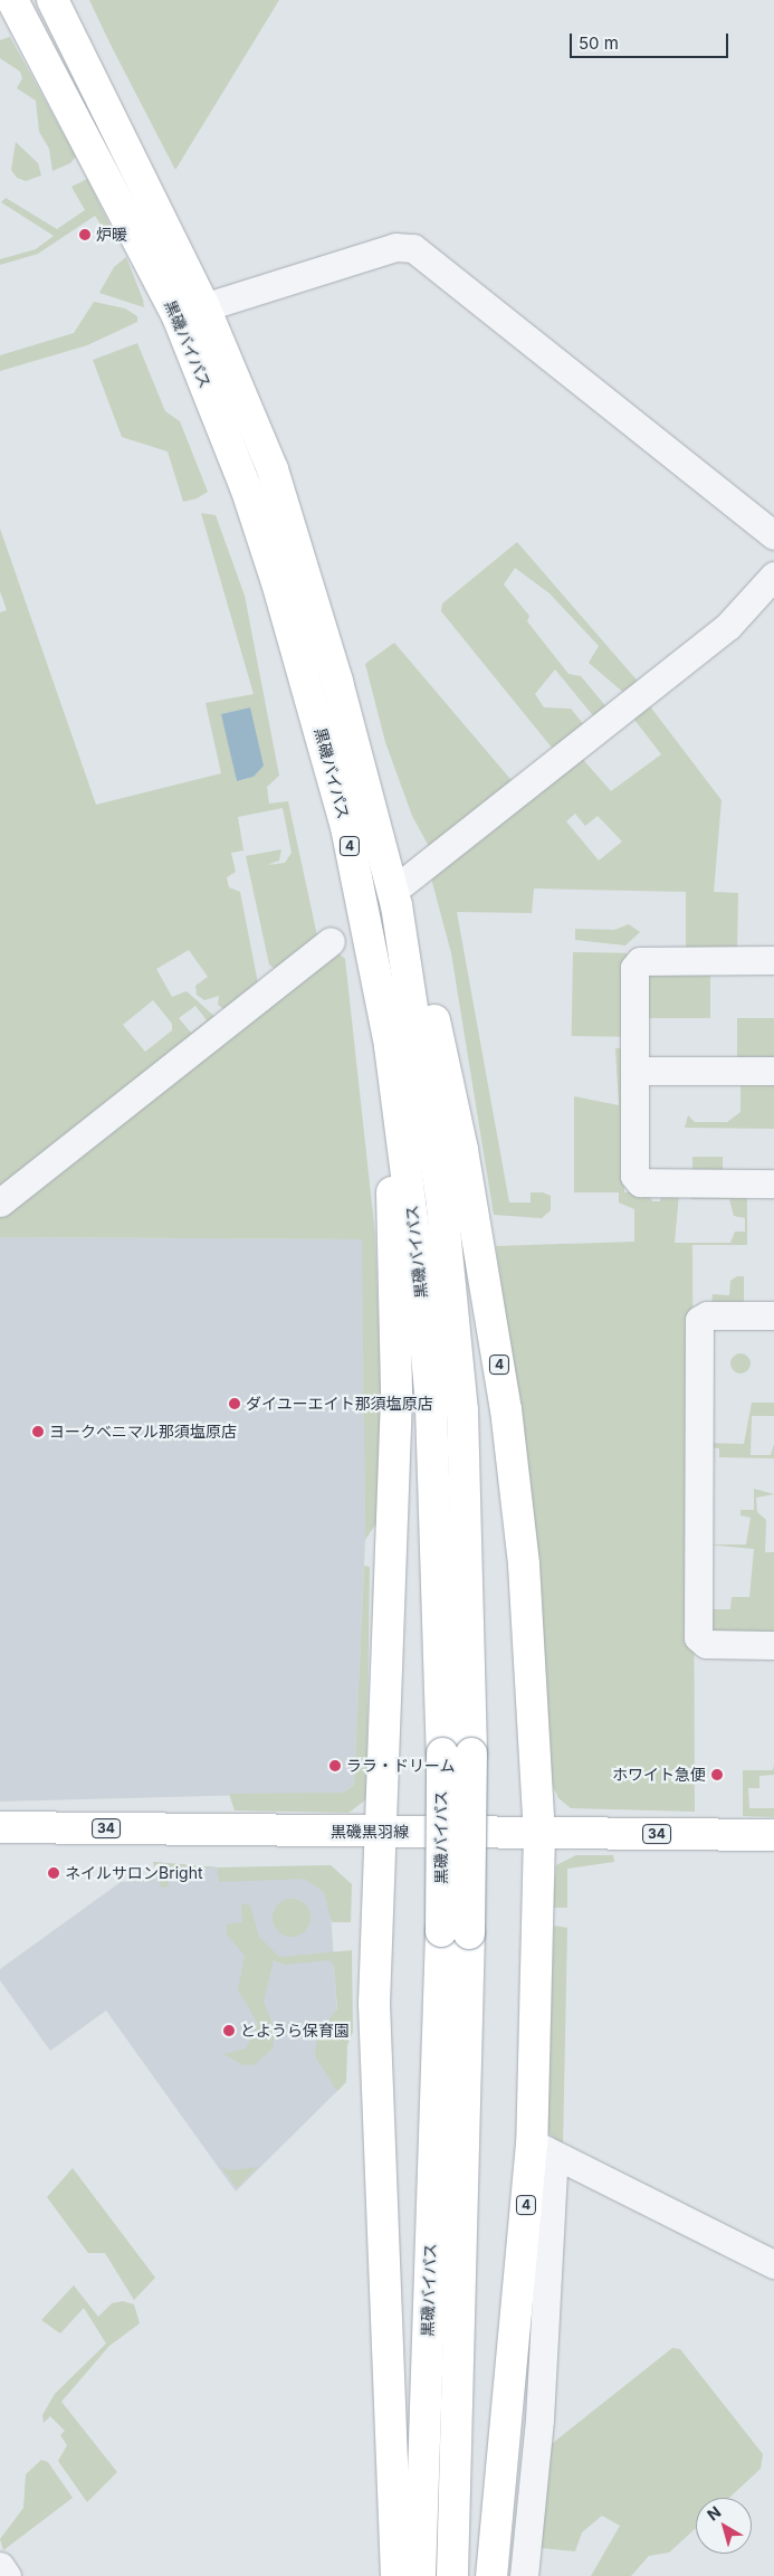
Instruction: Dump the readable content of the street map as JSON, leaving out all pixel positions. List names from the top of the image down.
{
  "streets": {
    "main road": [
      "黒磯バイパス",
      "4",
      "34",
      "黒磯黒羽線"
    ]
  },
  "crossings": [
    ["黒磯バイパス", "4"],
    ["4", "黒磯黒羽線"]
  ],
  "places": [
    "炉暖",
    "ダイユーエイト那須塩原店",
    "ヨークベニマル那須塩原店",
    "ララ・ドリーム",
    "ホワイト急便",
    "ネイルサロンBright",
    "とようら保育園"
  ],
  "scale_bar": "50 m",
  "north": "top left"
}
